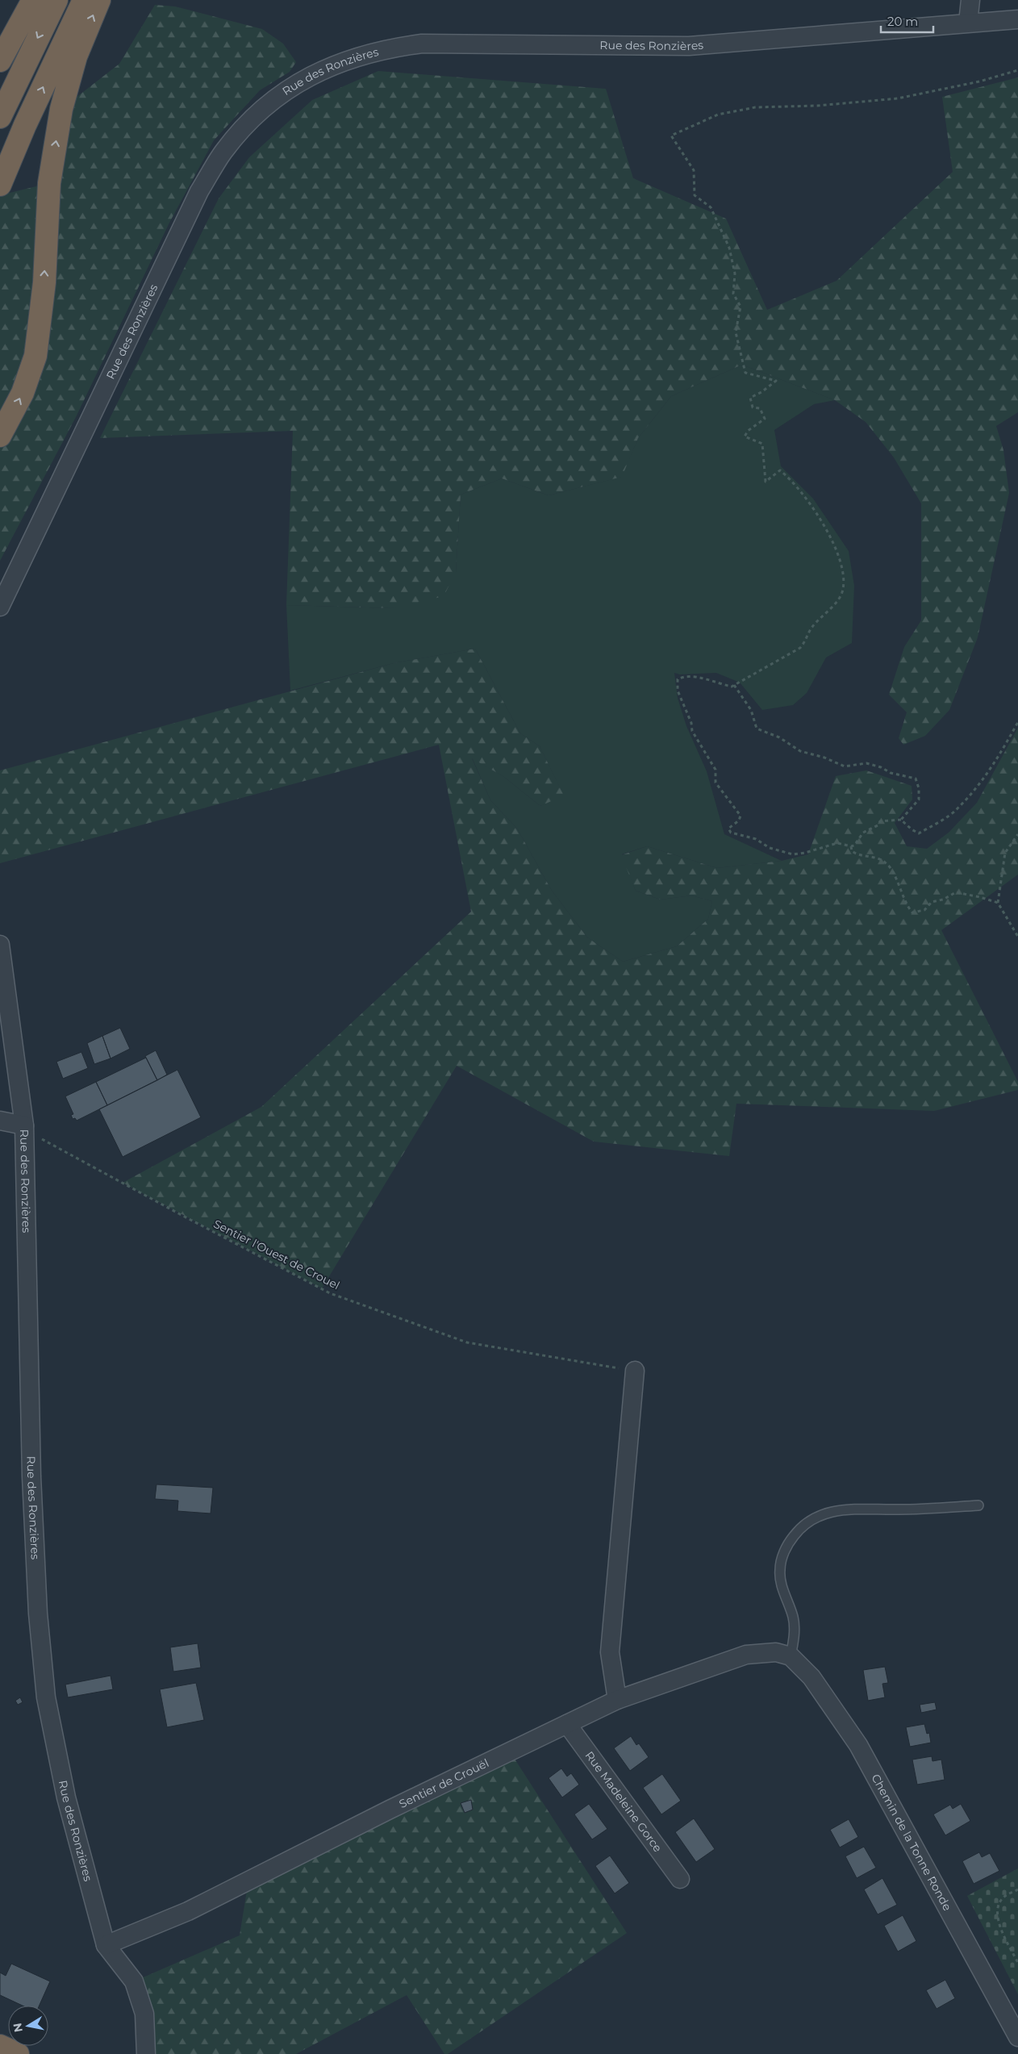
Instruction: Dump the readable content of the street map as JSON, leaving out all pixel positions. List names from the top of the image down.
{
  "streets": {
    "street": [
      "Rue des Ronzières",
      "Sentier de Crouël",
      "Rue Madeleine Gorce",
      "Chemin de la Tonne Ronde"
    ],
    "path": ["Sentier l'Ouest de Crouel"]
  },
  "crossings": [
    ["Rue des Ronzières", "Sentier l'Ouest de Crouel"],
    ["Rue des Ronzières", "Sentier de Crouël"],
    ["Sentier de Crouël", "Rue Madeleine Gorce"],
    ["Sentier de Crouël", "Chemin de la Tonne Ronde"]
  ],
  "scale_bar": "20 m",
  "north": "left"
}
